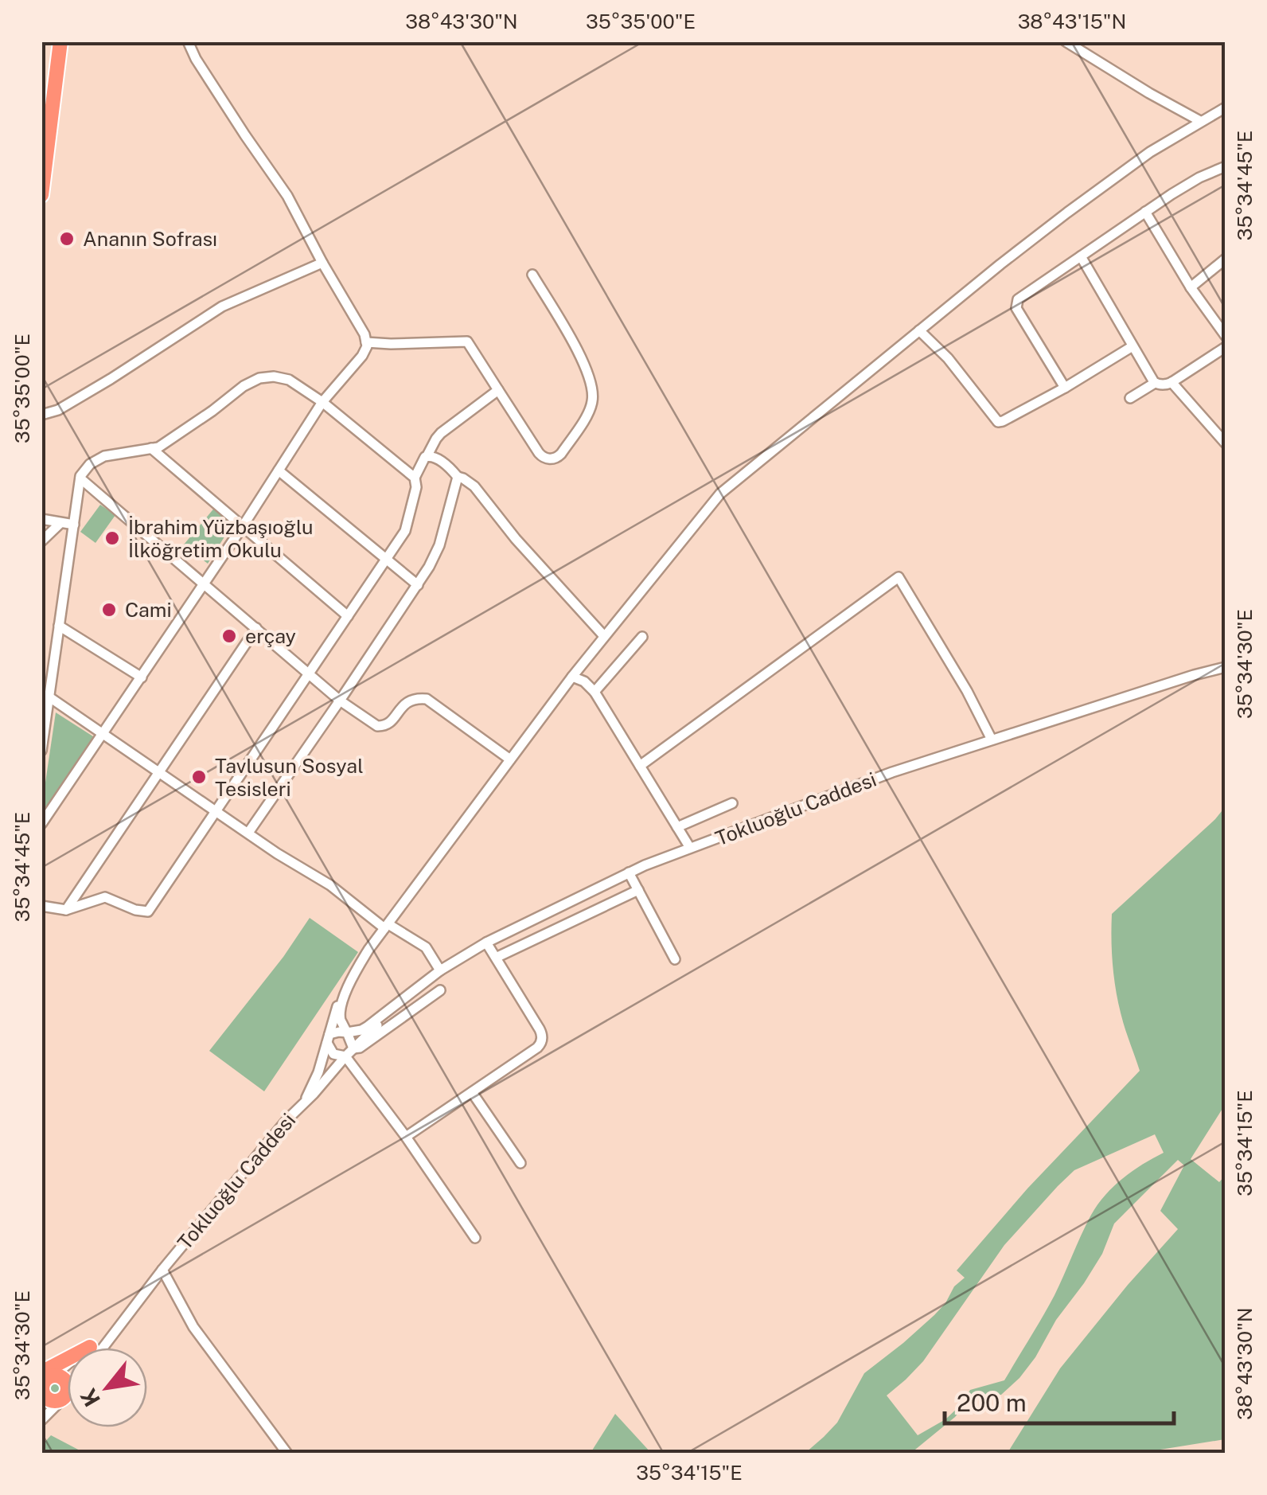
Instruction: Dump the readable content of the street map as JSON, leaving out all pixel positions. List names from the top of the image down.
{
  "streets": {
    "street": ["Tokluoğlu Caddesi"]
  },
  "places": [
    "Ananın Sofrası",
    "İbrahim Yüzbaşıoğlu İlköğretim Okulu",
    "Cami",
    "erçay",
    "Tavlusun Sosyal Tesisleri"
  ],
  "scale_bar": "200 m",
  "north": "bottom left",
  "coordinates": [
    "38°43'30\"N",
    "35°35'00\"E",
    "38°43'15\"N",
    "35°34'45\"E",
    "35°34'30\"E",
    "35°34'15\"E"
  ]
}
